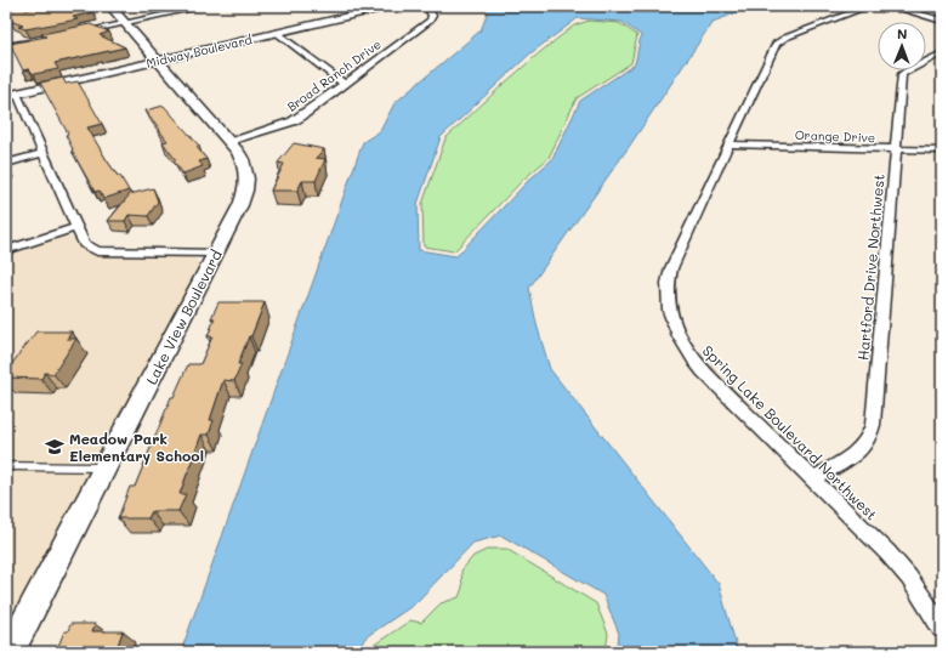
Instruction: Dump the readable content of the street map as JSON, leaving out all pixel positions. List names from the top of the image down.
{
  "streets": {
    "street": [
      "Midway Boulevard",
      "Broad Ranch Drive",
      "Orange Drive",
      "Hartford Drive Northwest",
      "Lake View Boulevard",
      "Spring Lake Boulevard Northwest"
    ]
  },
  "crossings": [
    ["Midway Boulevard", "Lake View Boulevard"],
    ["Broad Ranch Drive", "Lake View Boulevard"],
    ["Orange Drive", "Hartford Drive Northwest"],
    ["Orange Drive", "Spring Lake Boulevard Northwest"],
    ["Hartford Drive Northwest", "Spring Lake Boulevard Northwest"]
  ],
  "places": {
    "school or university": ["Meadow Park Elementary School"]
  },
  "north": "top"
}
